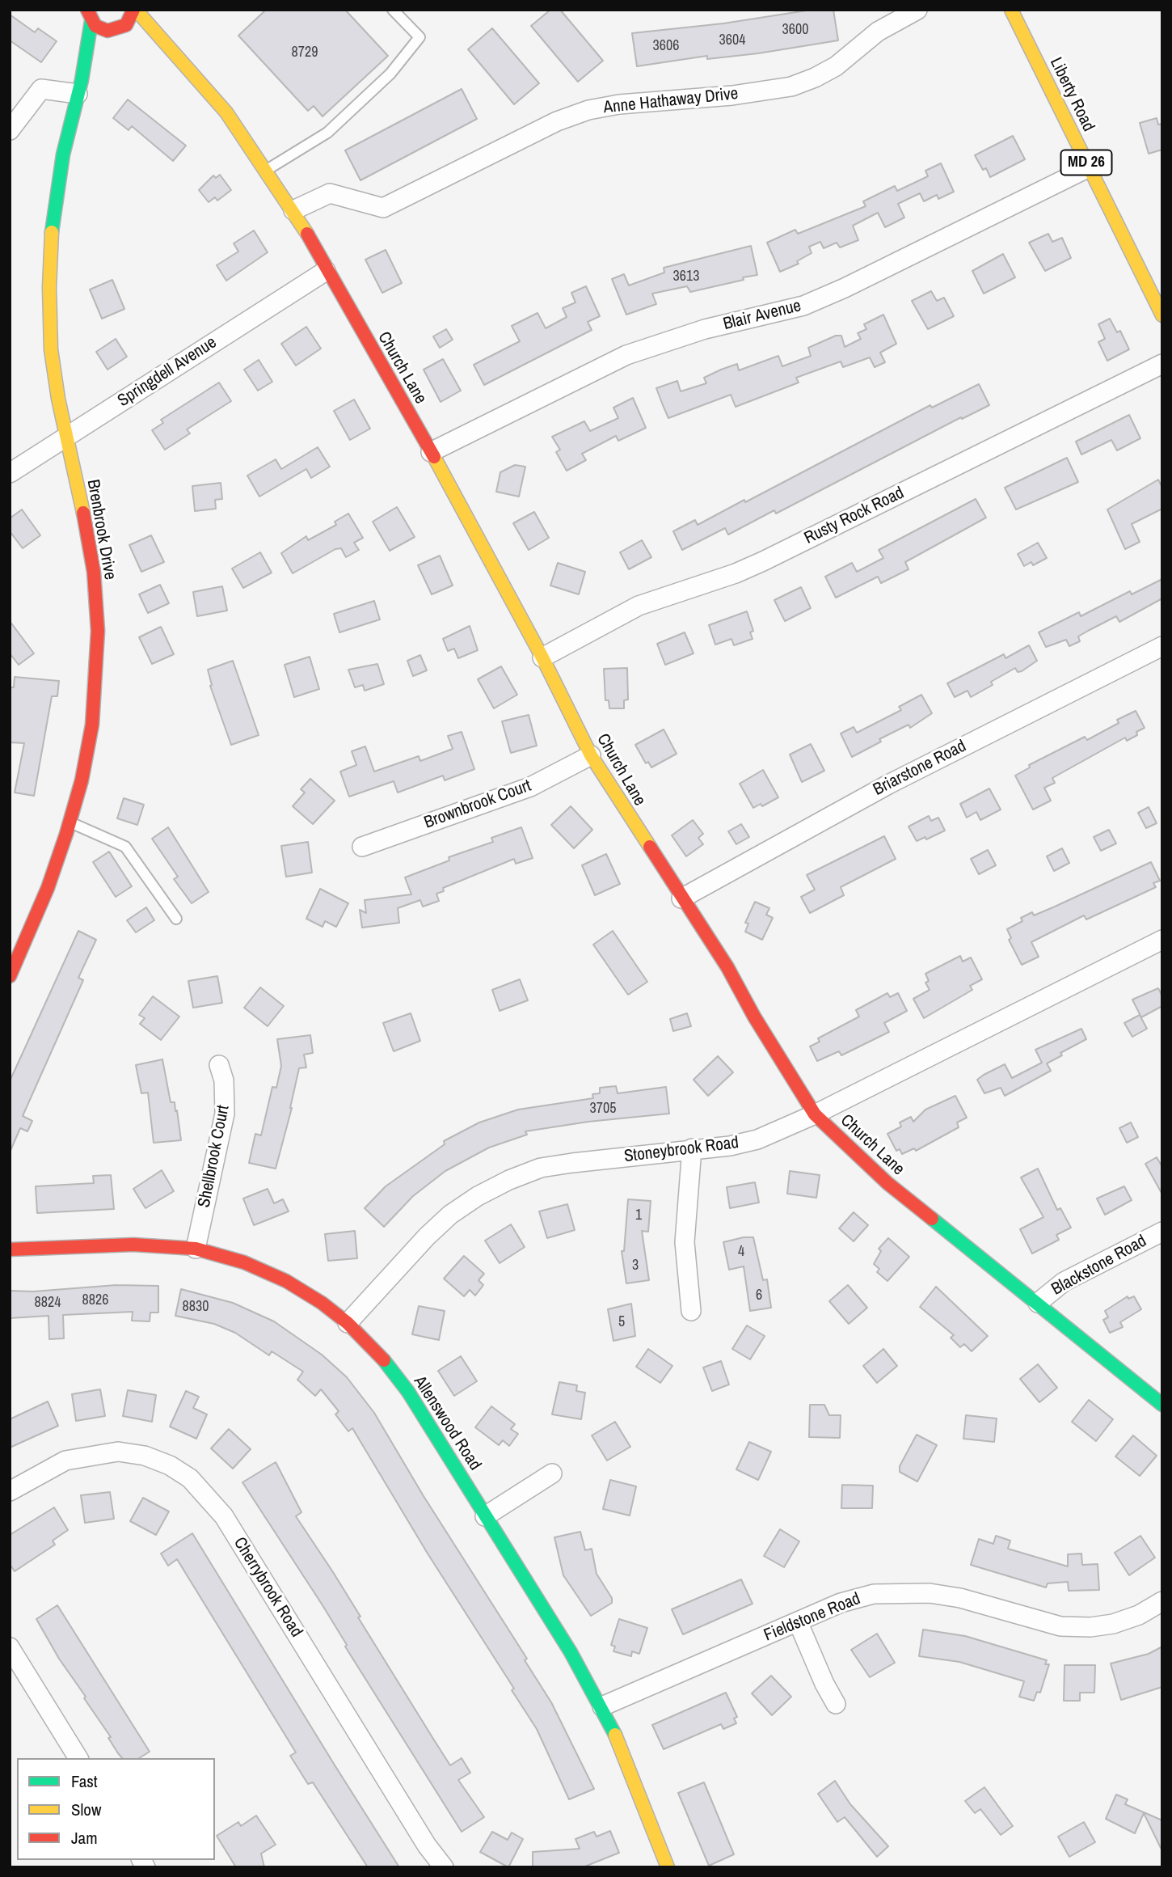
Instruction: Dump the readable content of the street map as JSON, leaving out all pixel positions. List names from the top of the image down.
{
  "streets": {
    "street": [
      "Liberty Road",
      "Anne Hathaway Drive",
      "MD 26",
      "Blair Avenue",
      "Church Lane",
      "Springdell Avenue",
      "Rusty Rock Road",
      "Brenbrook Drive",
      "Briarstone Road",
      "Brownbrook Court",
      "Stoneybrook Road",
      "Shellbrook Court",
      "Blackstone Road",
      "Allenswood Road",
      "Cherrybrook Road",
      "Fieldstone Road"
    ]
  },
  "crossings": [
    ["Liberty Road", "Blair Avenue"],
    ["Anne Hathaway Drive", "Church Lane"],
    ["Blair Avenue", "Church Lane"],
    ["Church Lane", "Springdell Avenue"],
    ["Church Lane", "Rusty Rock Road"],
    ["Church Lane", "Brenbrook Drive"],
    ["Church Lane", "Briarstone Road"],
    ["Church Lane", "Brownbrook Court"],
    ["Church Lane", "Stoneybrook Road"],
    ["Church Lane", "Blackstone Road"],
    ["Springdell Avenue", "Brenbrook Drive"],
    ["Stoneybrook Road", "Allenswood Road"],
    ["Shellbrook Court", "Allenswood Road"],
    ["Allenswood Road", "Fieldstone Road"]
  ],
  "house_numbers": [
    "3600",
    "3604",
    "3606",
    "8729",
    "3613",
    "3705",
    "1",
    "4",
    "3",
    "6",
    "8826",
    "8824",
    "8830",
    "5"
  ],
  "legend": ["Fast", "Slow", "Jam"]
}
